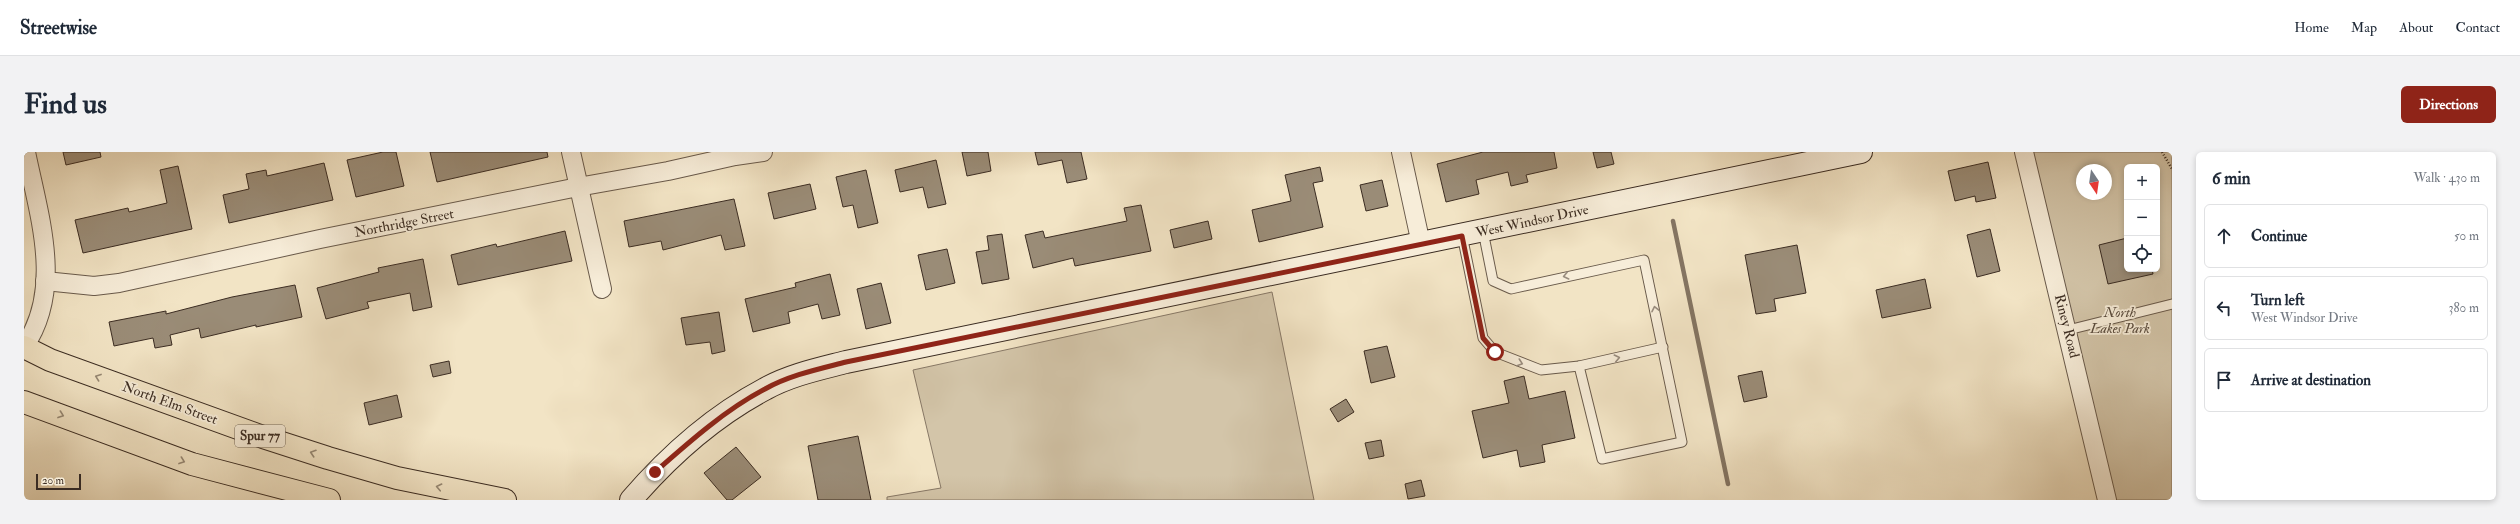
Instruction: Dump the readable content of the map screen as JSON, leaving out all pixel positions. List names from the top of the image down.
{
  "streets": {
    "main road": ["North Elm Street", "Spur 77"],
    "street": ["West Windsor Drive", "Northridge Street", "Riney Road"]
  },
  "parks": ["North Lakes Park"],
  "scale_bar": "20 m",
  "north": "bottom",
  "page": {
    "header": "Streetwise",
    "nav": [
      "Home",
      "Map",
      "About",
      "Contact"
    ],
    "buttons": "Directions",
    "title": "Find us",
    "heading": ["6 min", "Walk · 430 m"],
    "map_buttons": ["+", "−"],
    "list": [
      ["Continue", "50 m"],
      ["Turn left", "West Windsor Drive", "380 m"],
      "Arrive at destination"
    ],
    "scale": "20 m"
  }
}
